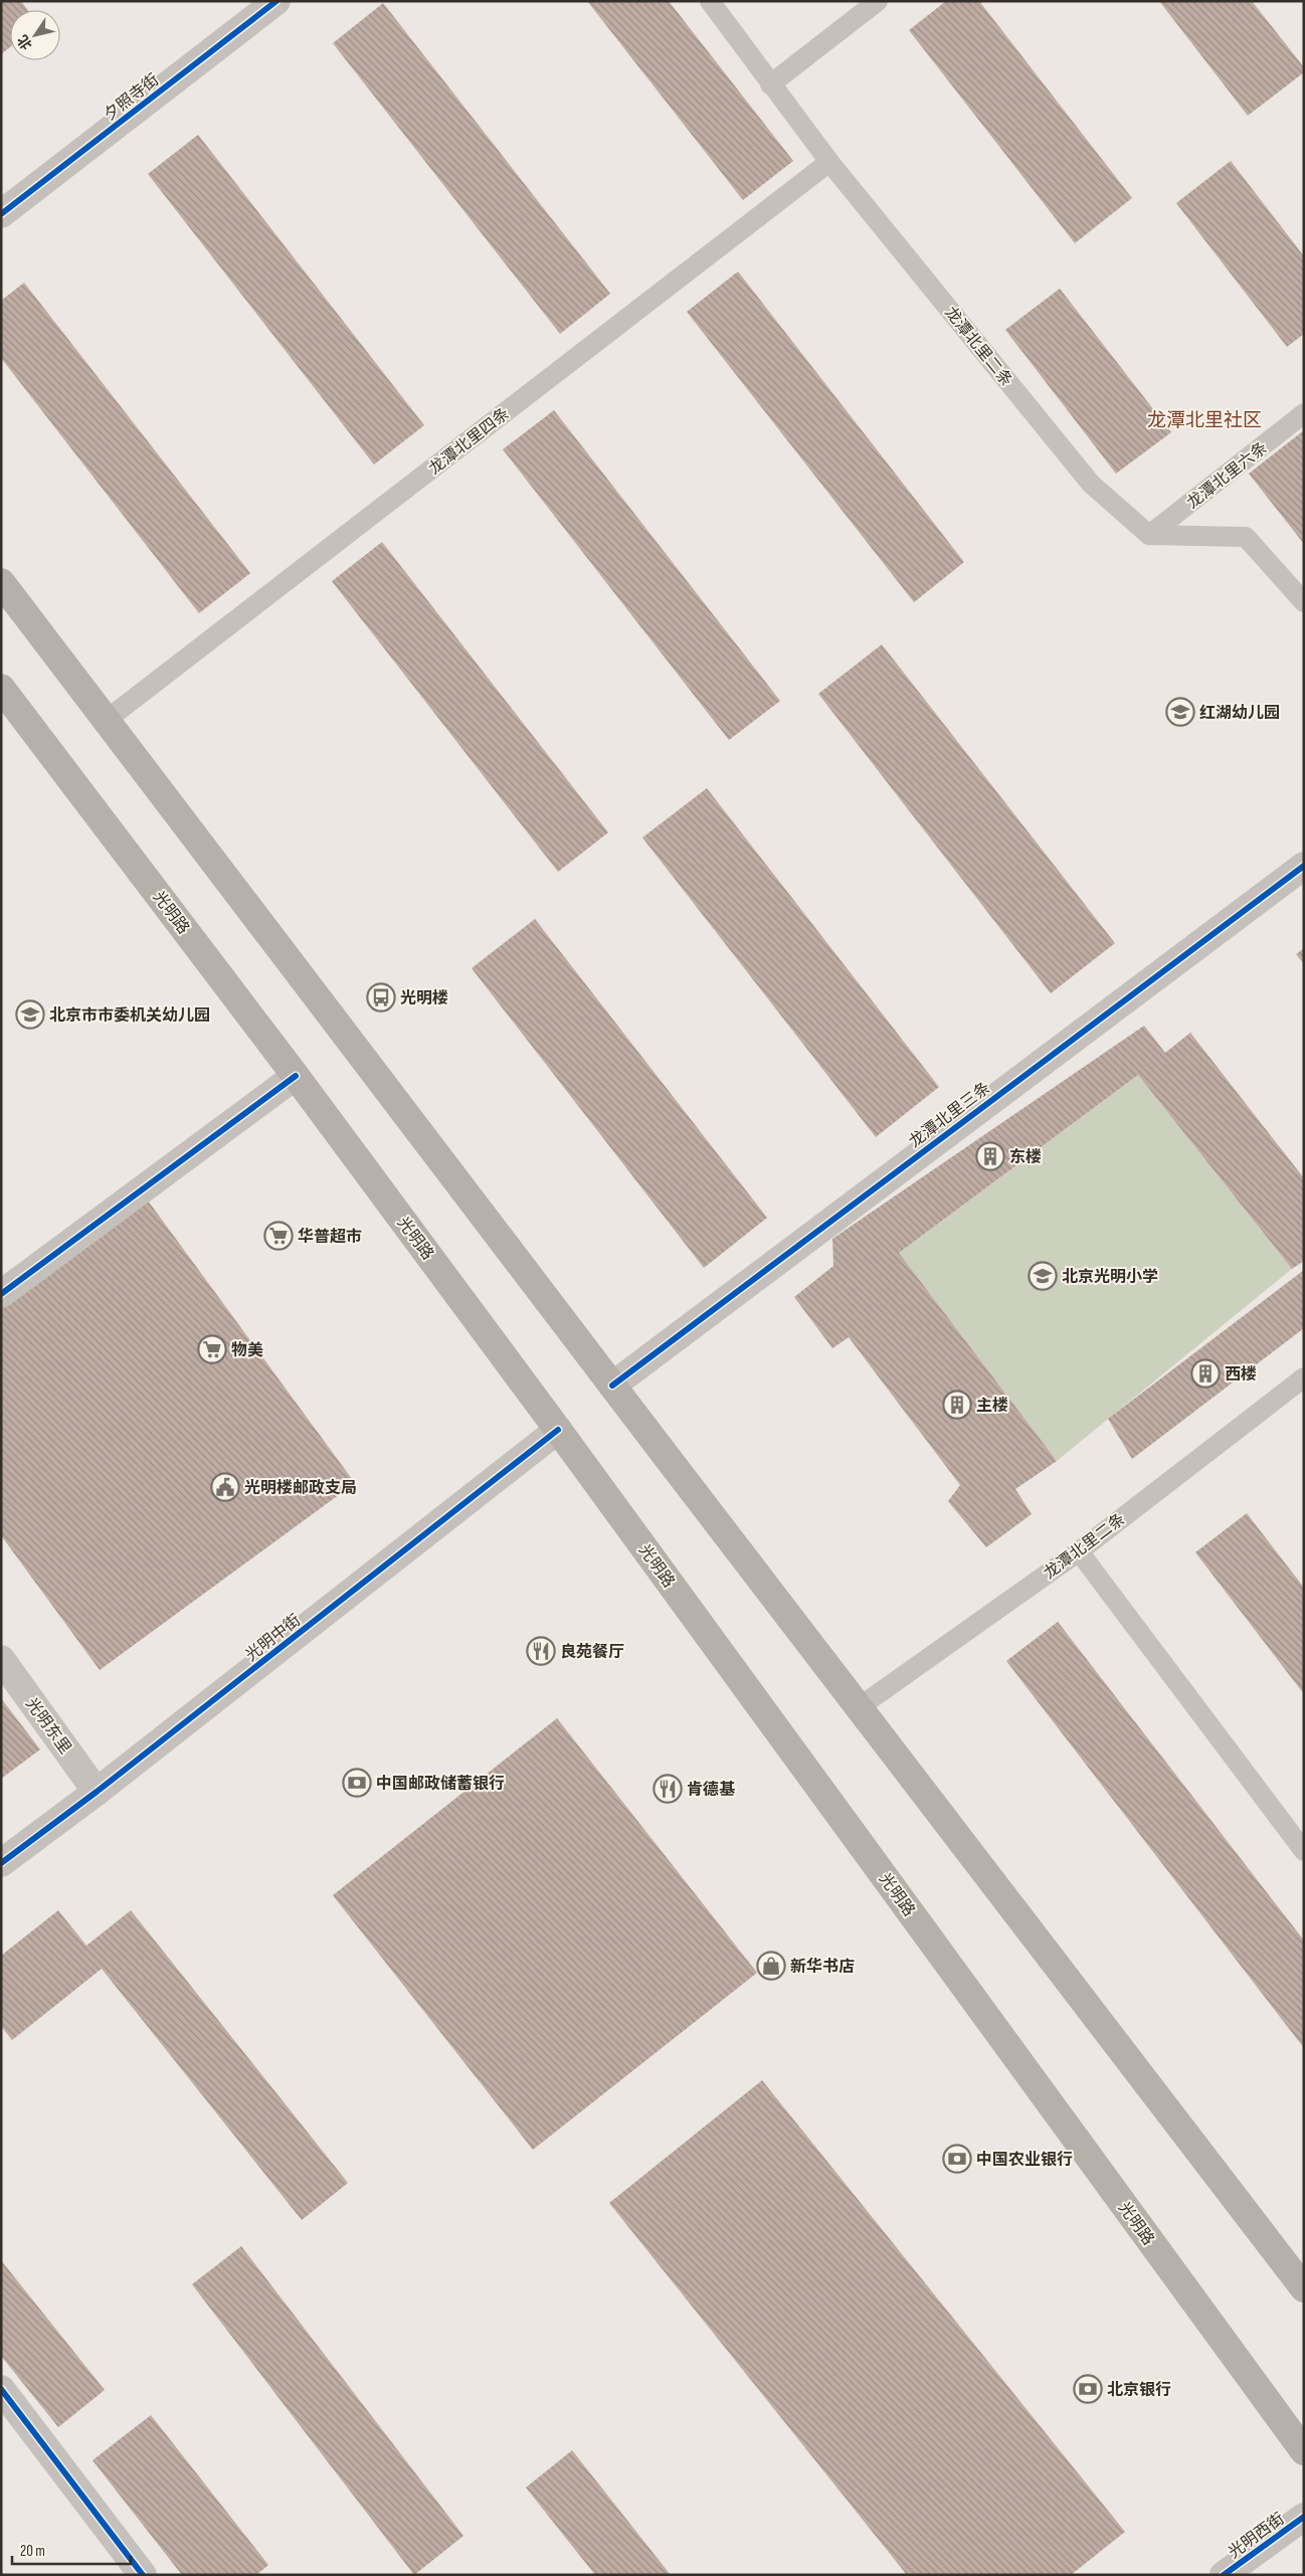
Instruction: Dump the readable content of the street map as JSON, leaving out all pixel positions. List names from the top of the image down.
{
  "streets": {
    "main road": ["光明路"],
    "street": [
      "夕照寺街",
      "龙潭北里三条",
      "光明中街",
      "光明东里",
      "光明西街"
    ],
    "lane": ["龙潭北里二条", "龙潭北里四条", "龙潭北里六条"]
  },
  "crossings": [
    ["龙潭北里二条", "龙潭北里四条"],
    ["龙潭北里二条", "龙潭北里六条"],
    ["光明路", "光明中街"],
    ["光明中街", "光明东里"]
  ],
  "districts": ["龙潭北里社区"],
  "places": {
    "school or university": ["红湖幼儿园", "北京市市委机关幼儿园", "北京光明小学"],
    "bus stop": ["光明楼"],
    "building": ["东楼", "西楼", "主楼"],
    "supermarket": ["华普超市", "物美"],
    "public building": ["光明楼邮政支局"],
    "restaurant": ["良苑餐厅", "肯德基"],
    "bank": ["中国邮政储蓄银行", "中国农业银行", "北京银行"],
    "shop": ["新华书店"]
  },
  "scale_bar": "20 m",
  "north": "bottom left"
}
